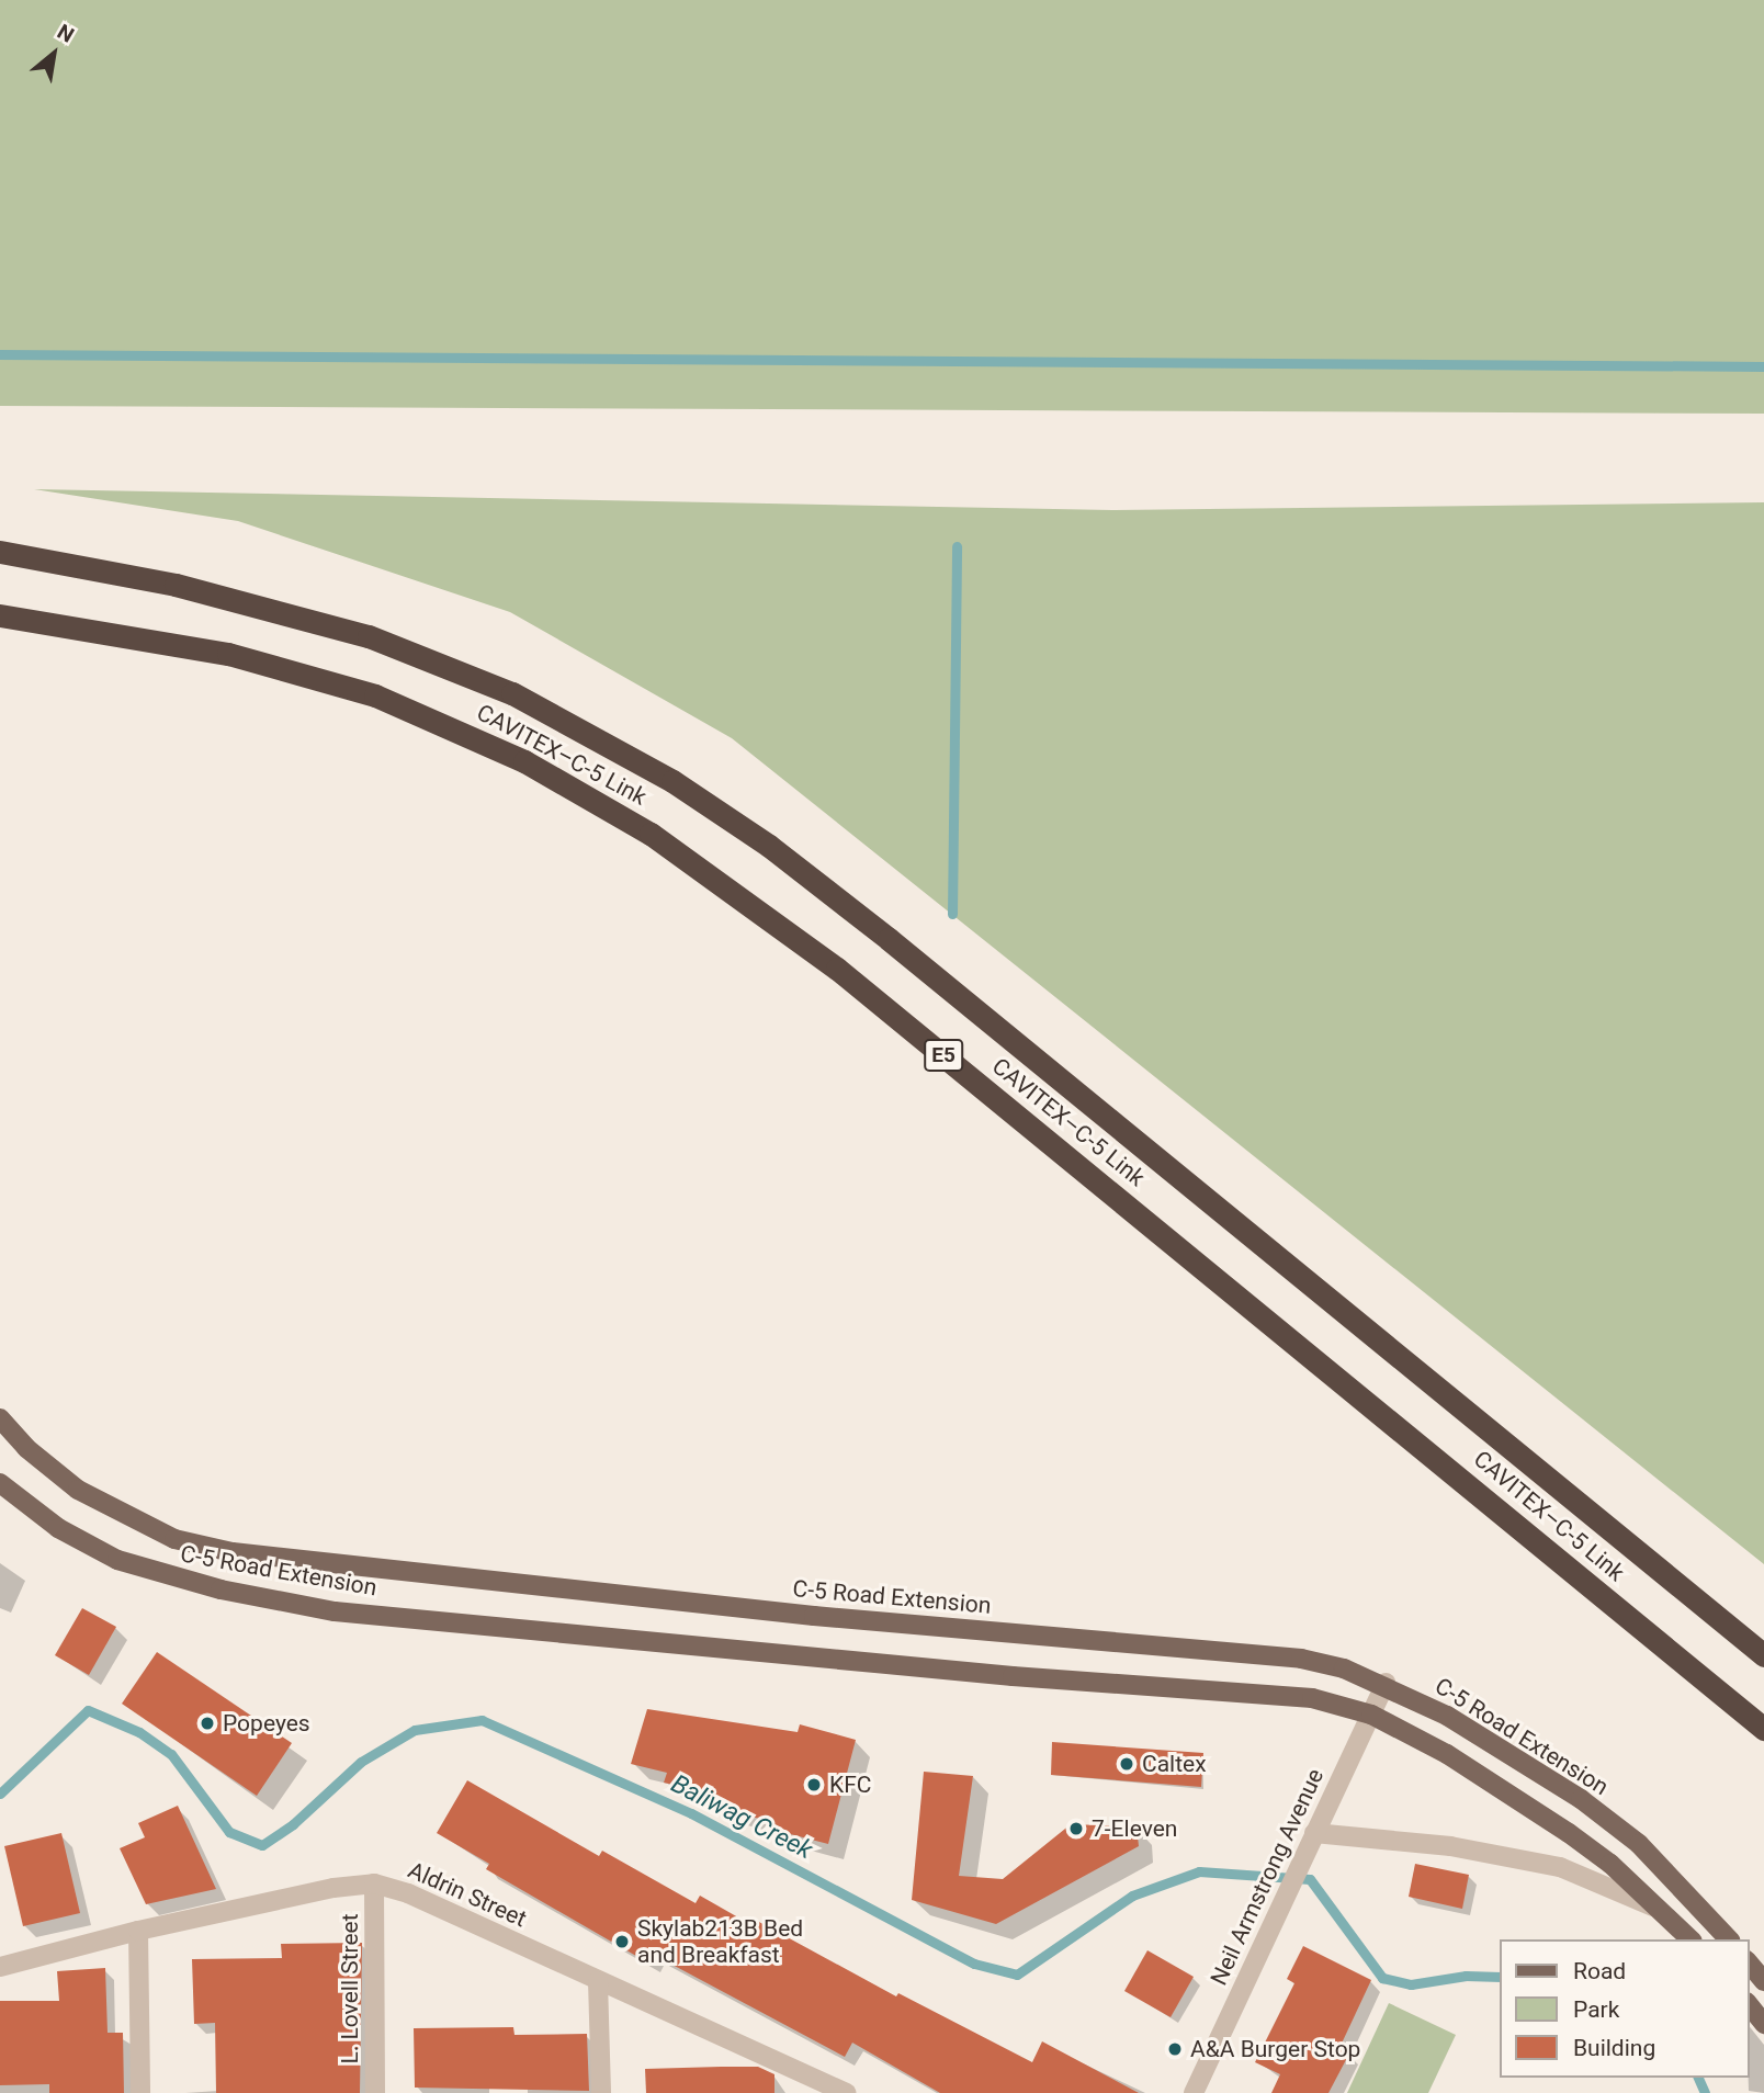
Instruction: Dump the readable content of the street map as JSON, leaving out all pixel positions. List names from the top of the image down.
{
  "streets": {
    "highway": ["CAVITEX–C-5 Link", "E5"],
    "main road": ["C-5 Road Extension"],
    "street": ["Neil Armstrong Avenue", "Aldrin Street", "L. Lovell Street"]
  },
  "crossings": [
    ["C-5 Road Extension", "Neil Armstrong Avenue"],
    ["Aldrin Street", "L. Lovell Street"]
  ],
  "water": ["Baliwag Creek"],
  "places": [
    "Popeyes",
    "Caltex",
    "KFC",
    "7-Eleven",
    "Skylab213B Bed and Breakfast",
    "A&A Burger Stop"
  ],
  "legend": ["Road", "Park", "Building"],
  "north": "top right"
}
